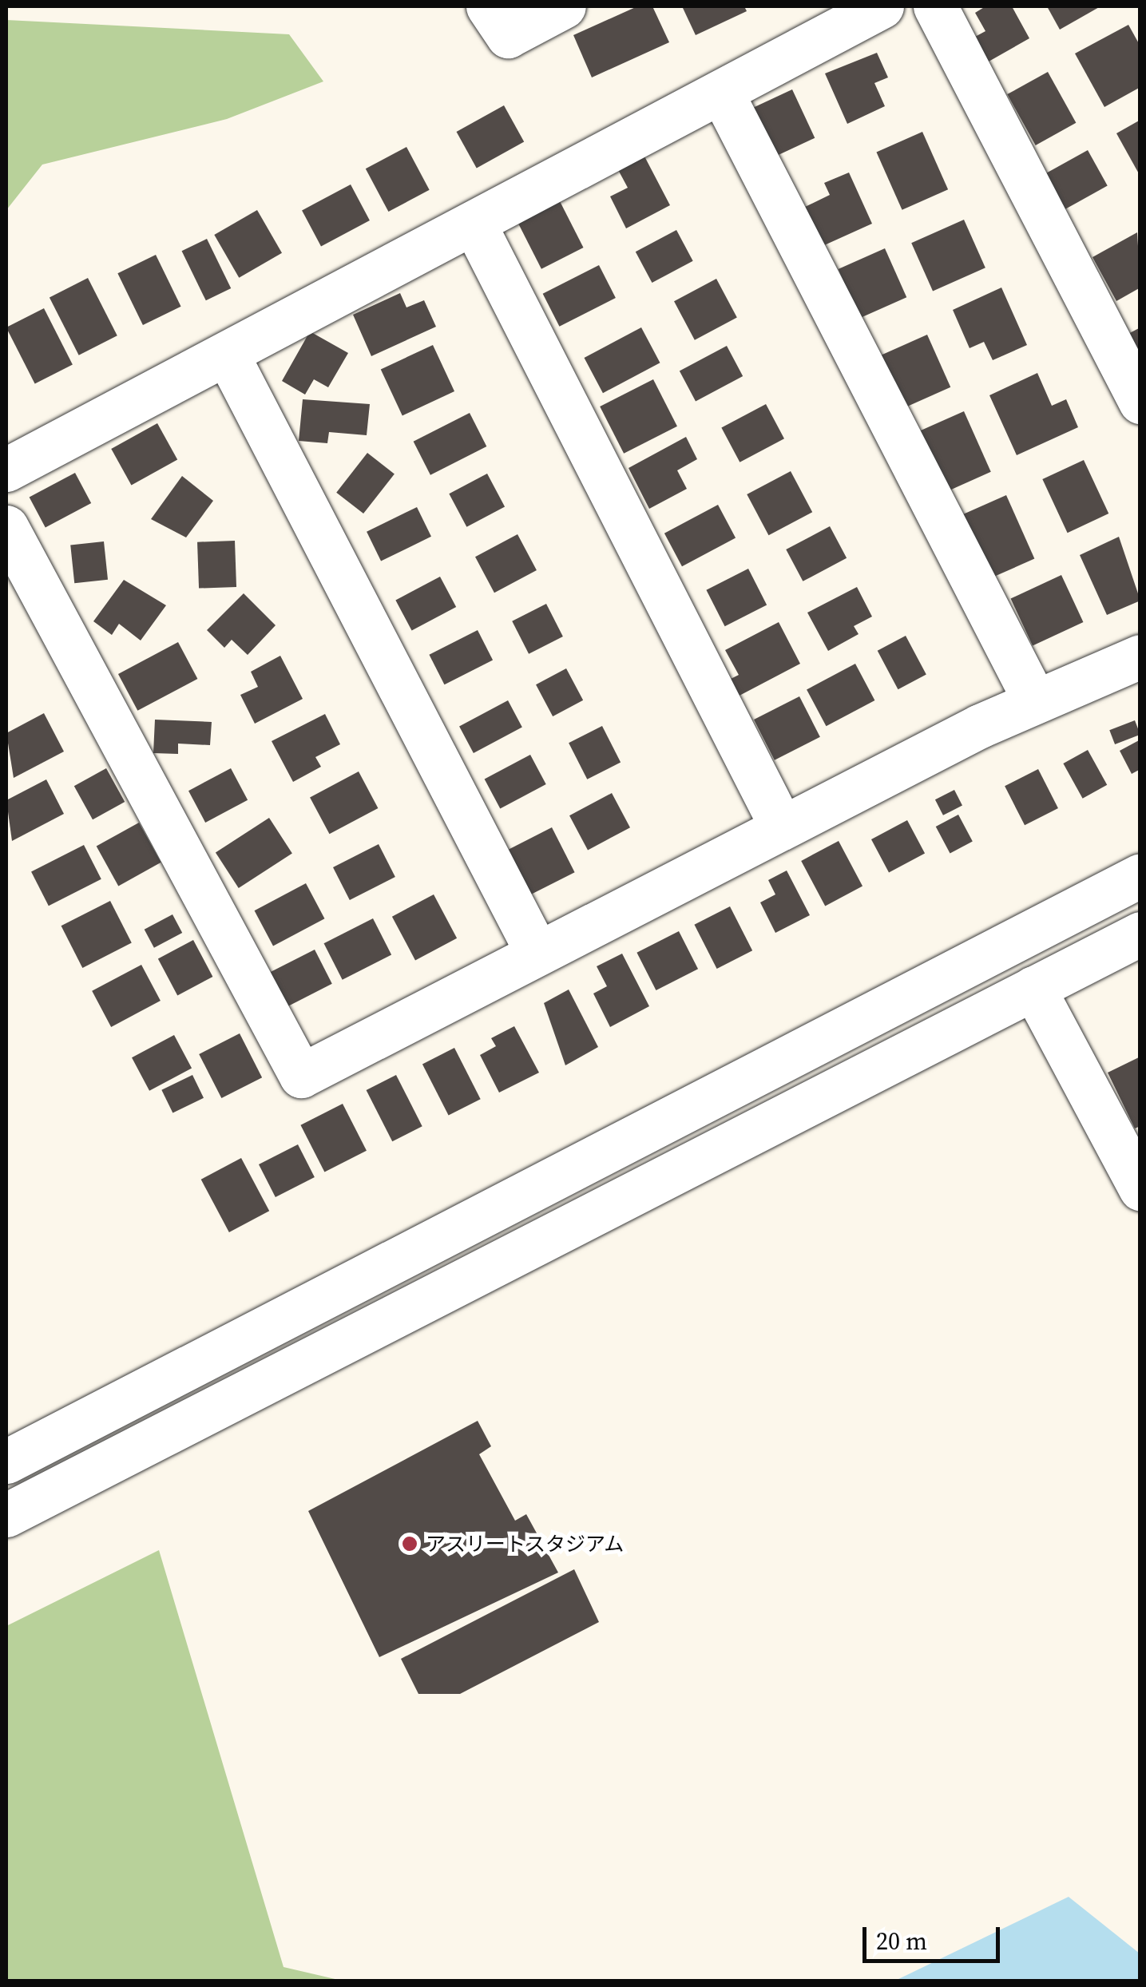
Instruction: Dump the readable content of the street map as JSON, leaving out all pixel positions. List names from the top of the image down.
{
  "places": ["アスリートスタジアム"],
  "scale_bar": "20 m"
}
